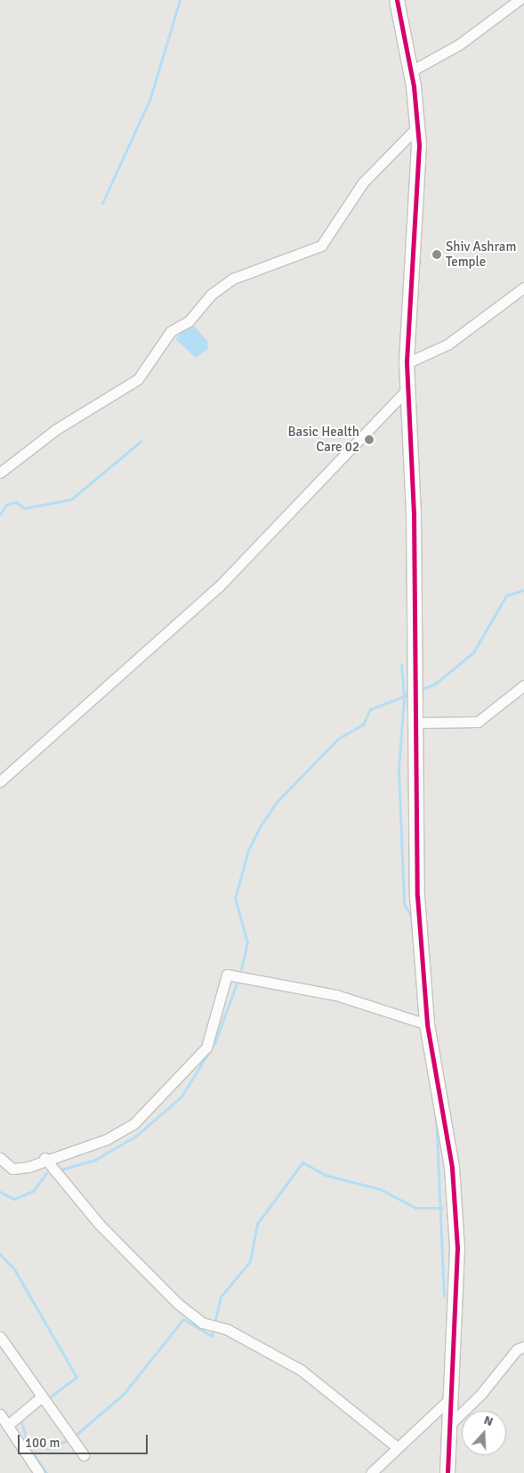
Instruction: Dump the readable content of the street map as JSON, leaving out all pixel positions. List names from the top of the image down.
{
  "places": ["Shiv Ashram Temple", "Basic Health Care 02"],
  "scale_bar": "100 m",
  "north": "top"
}
